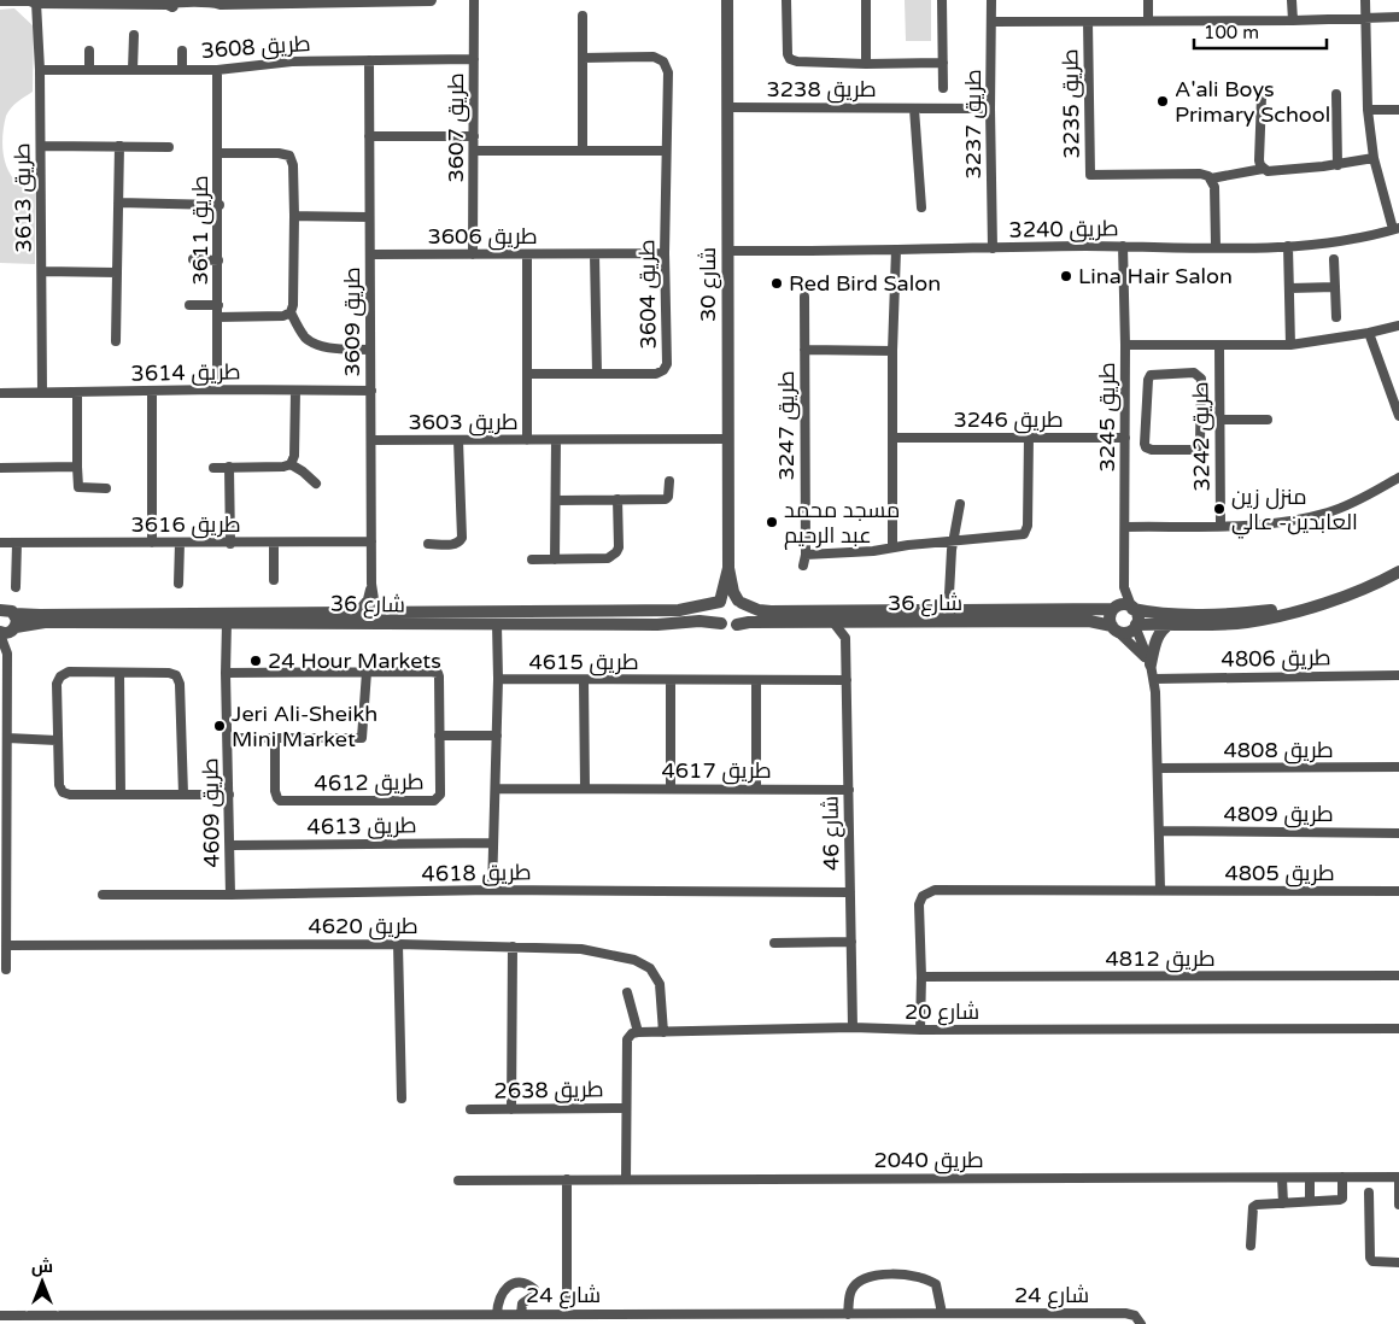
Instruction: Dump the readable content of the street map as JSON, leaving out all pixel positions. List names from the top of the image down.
{
  "streets": {
    "street": [
      "طريق 3608",
      "طريق 3238",
      "طريق 3235",
      "طريق 3237",
      "طريق 3607",
      "طريق 3613",
      "طريق 3240",
      "طريق 3611",
      "طريق 3606",
      "شارع 30",
      "طريق 3604",
      "طريق 3609",
      "طريق 3614",
      "طريق 3245",
      "طريق 3246",
      "طريق 3603",
      "طريق 3247",
      "طريق 3242",
      "طريق 3616",
      "شارع 36",
      "طريق 4806",
      "طريق 4615",
      "طريق 4808",
      "طريق 4617",
      "طريق 4612",
      "طريق 4609",
      "طريق 4809",
      "طريق 4613",
      "شارع 46",
      "طريق 4618",
      "طريق 4805",
      "طريق 4620",
      "طريق 4812",
      "شارع 20",
      "طريق 2638",
      "طريق 2040",
      "شارع 24"
    ]
  },
  "crossings": [
    ["طريق 3608", "طريق 3607"],
    ["طريق 3608", "طريق 3613"],
    ["طريق 3608", "طريق 3611"],
    ["طريق 3608", "طريق 3609"],
    ["طريق 3238", "طريق 3237"],
    ["طريق 3238", "شارع 30"],
    ["طريق 3237", "طريق 3240"],
    ["طريق 3607", "طريق 3606"],
    ["طريق 3613", "طريق 3614"],
    ["طريق 3240", "شارع 30"],
    ["طريق 3240", "طريق 3245"],
    ["طريق 3611", "طريق 3614"],
    ["طريق 3606", "طريق 3604"],
    ["طريق 3606", "طريق 3609"],
    ["شارع 30", "طريق 3603"],
    ["شارع 30", "شارع 36"],
    ["طريق 3609", "طريق 3614"],
    ["طريق 3609", "طريق 3603"],
    ["طريق 3609", "طريق 3616"],
    ["طريق 3609", "شارع 36"],
    ["طريق 3245", "طريق 3246"],
    ["طريق 3245", "شارع 36"],
    ["شارع 36", "طريق 4609"],
    ["طريق 4615", "شارع 46"],
    ["طريق 4617", "شارع 46"],
    ["طريق 4612", "طريق 4609"],
    ["طريق 4609", "طريق 4613"],
    ["طريق 4609", "طريق 4618"],
    ["شارع 46", "طريق 4618"],
    ["شارع 46", "شارع 20"],
    ["طريق 4805", "طريق 4812"],
    ["طريق 4620", "شارع 20"]
  ],
  "places": [
    "A'ali Boys Primary School",
    "Lina Hair Salon",
    "Red Bird Salon",
    "منزل زين العابدين- عالي",
    "مسجد محمد عبد الرحيم",
    "24 Hour Markets",
    "Jeri Ali-Sheikh Mini Market"
  ],
  "scale_bar": "100 m",
  "north": "top"
}
